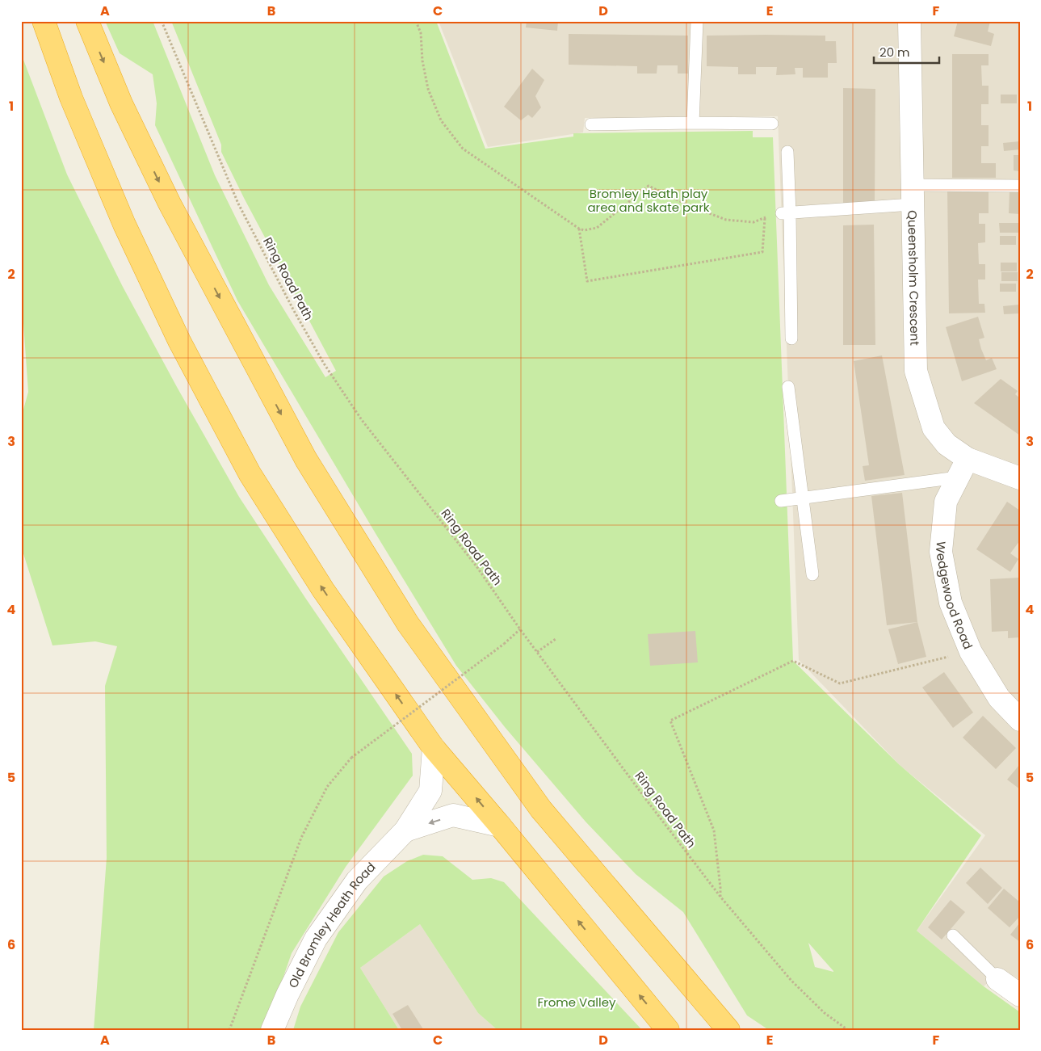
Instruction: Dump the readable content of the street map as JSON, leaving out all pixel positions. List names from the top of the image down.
{
  "streets": {
    "street": ["Queensholm Crescent", "Wedgewood Road", "Old Bromley Heath Road"],
    "path": ["Ring Road Path"]
  },
  "crossings": [
    ["Queensholm Crescent", "Wedgewood Road"]
  ],
  "parks": ["Bromley Heath play area and skate park", "Frome Valley"],
  "scale_bar": "20 m",
  "grid": {
    "columns": [
      "A",
      "B",
      "C",
      "D",
      "E",
      "F"
    ],
    "rows": [
      "1",
      "2",
      "3",
      "4",
      "5",
      "6"
    ]
  }
}
